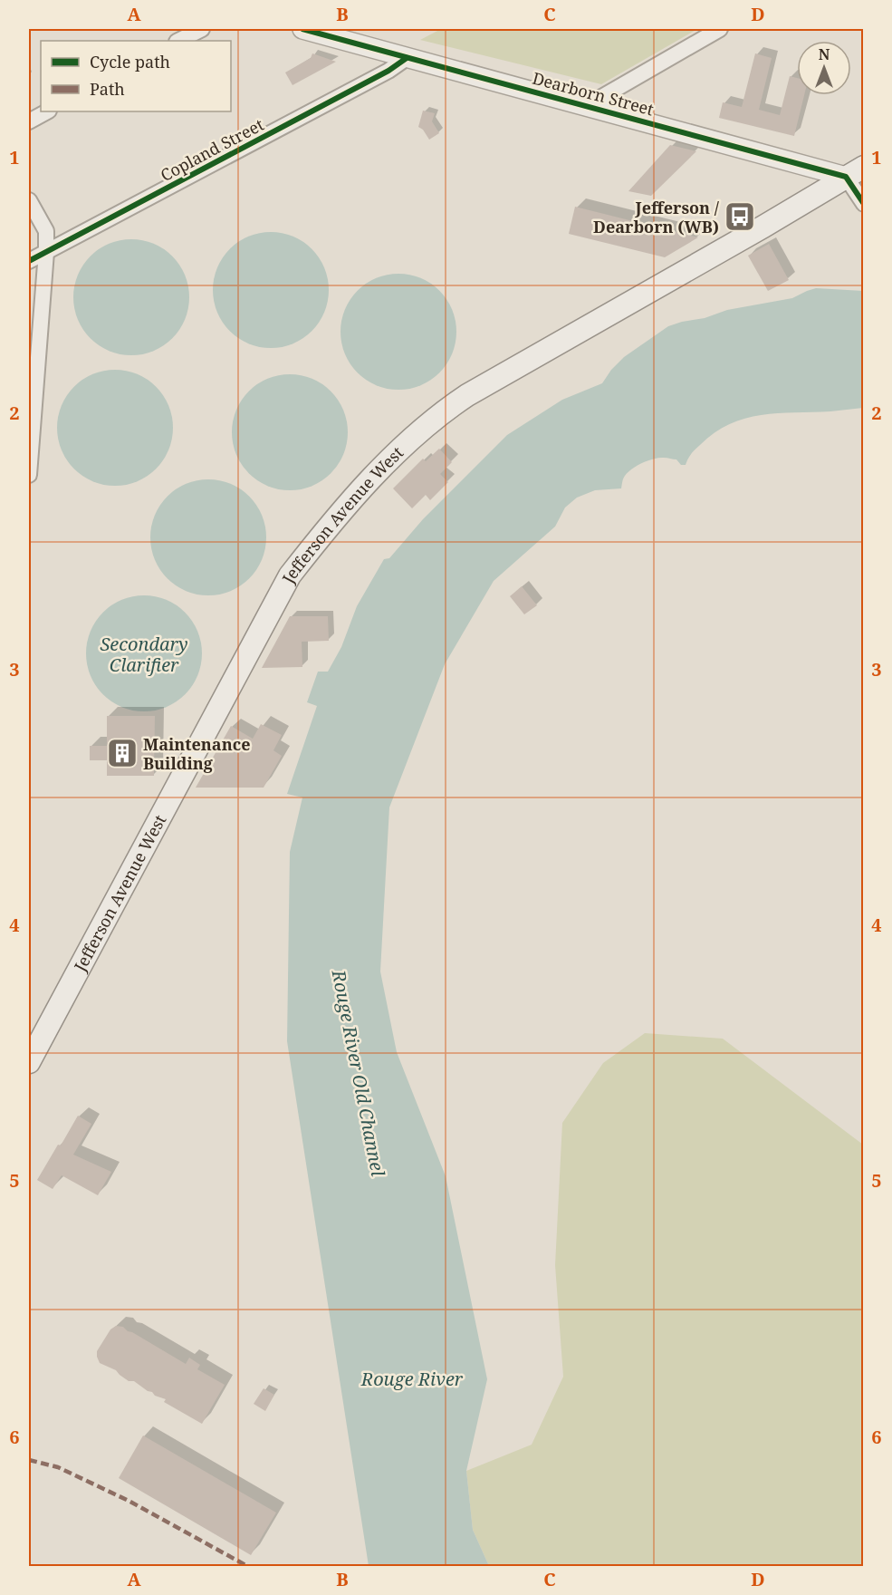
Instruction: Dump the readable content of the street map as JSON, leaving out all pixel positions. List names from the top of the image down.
{
  "streets": {
    "main road": ["Jefferson Avenue West"],
    "street": ["Dearborn Street", "Copland Street"]
  },
  "crossings": [
    ["Dearborn Street", "Copland Street"],
    ["Dearborn Street", "Jefferson Avenue West"]
  ],
  "water": ["Secondary Clarifier", "Rouge River Old Channel", "Rouge River"],
  "places": {
    "bus stop": ["Jefferson / Dearborn (WB)"],
    "building": ["Maintenance Building"]
  },
  "legend": ["Cycle path", "Path"],
  "north": "top",
  "grid": {
    "columns": [
      "A",
      "B",
      "C",
      "D"
    ],
    "rows": [
      "1",
      "2",
      "3",
      "4",
      "5",
      "6"
    ]
  }
}
